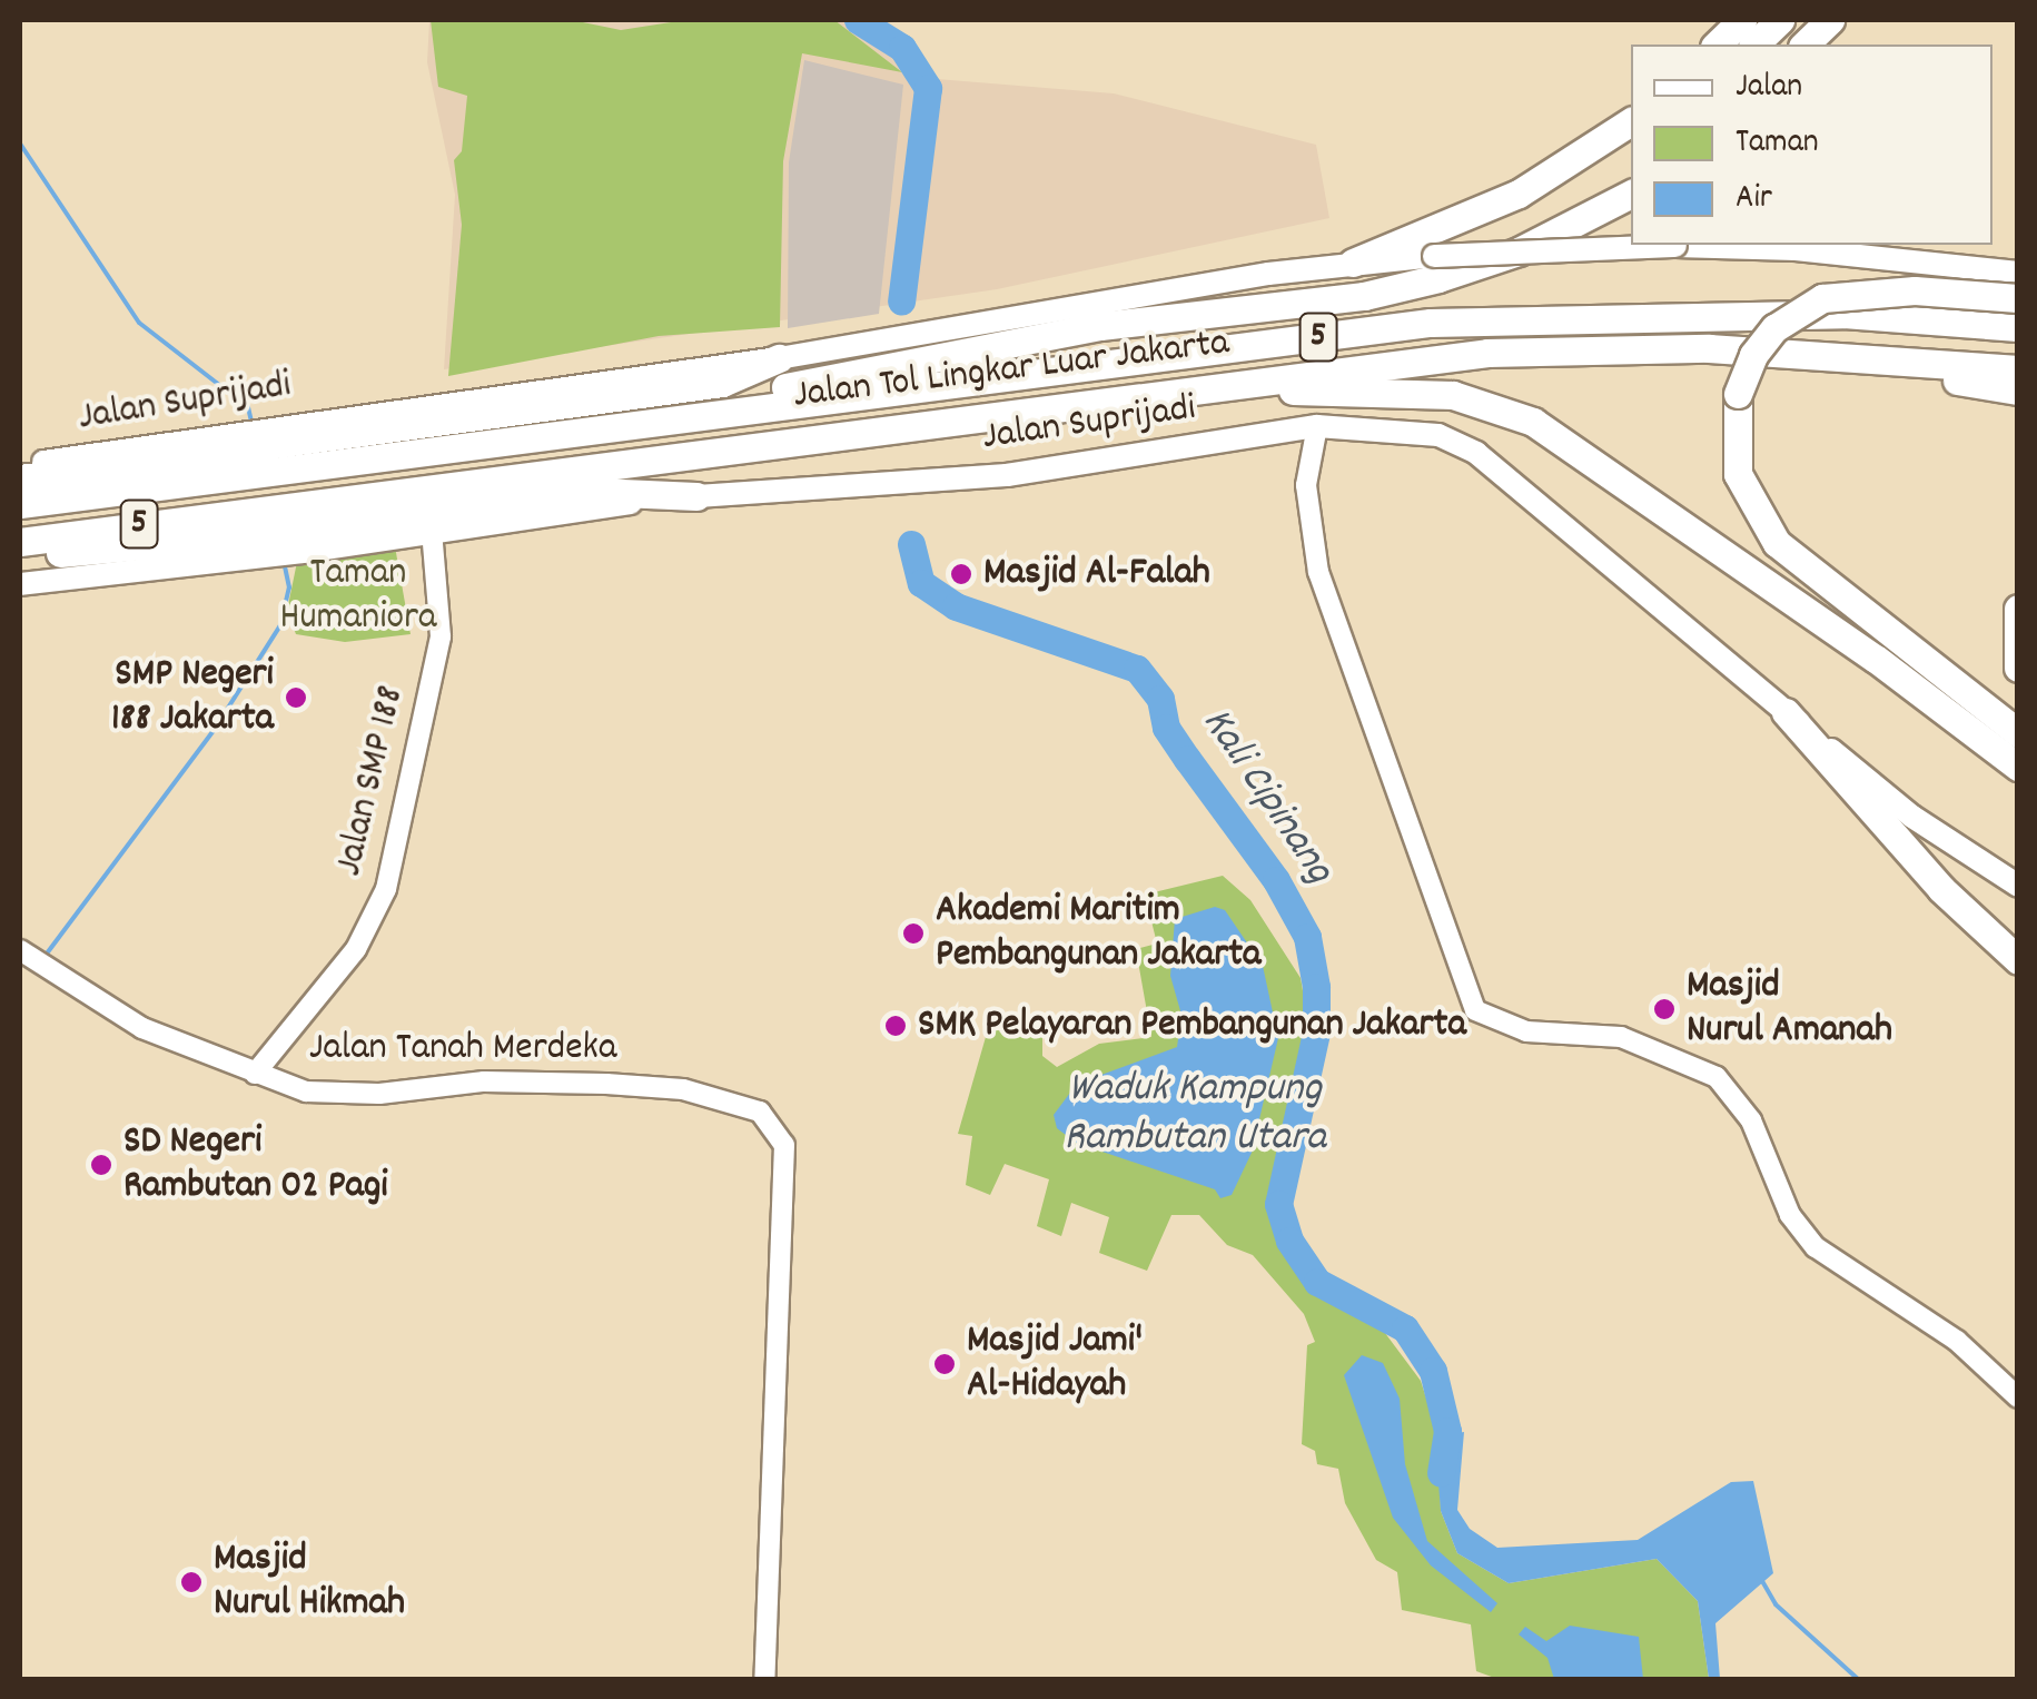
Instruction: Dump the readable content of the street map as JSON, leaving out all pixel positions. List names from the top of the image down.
{
  "streets": {
    "highway": ["5", "Jalan Tol Lingkar Luar Jakarta"],
    "main road": ["Jalan Suprijadi"],
    "street": ["Jalan SMP 188", "Jalan Tanah Merdeka"]
  },
  "crossings": [
    ["Jalan Tol Lingkar Luar Jakarta", "Jalan Suprijadi"],
    ["Jalan Suprijadi", "Jalan SMP 188"],
    ["Jalan SMP 188", "Jalan Tanah Merdeka"]
  ],
  "water": ["Kali Cipinang", "Waduk Kampung Rambutan Utara"],
  "parks": ["Taman Humaniora"],
  "places": [
    "Masjid Al-Falah",
    "SMP Negeri 188 Jakarta",
    "Akademi Maritim Pembangunan Jakarta",
    "Masjid Nurul Amanah",
    "SMK Pelayaran Pembangunan Jakarta",
    "SD Negeri Rambutan 02 Pagi",
    "Masjid Jami' Al-Hidayah",
    "Masjid Nurul Hikmah"
  ],
  "legend": ["Jalan", "Taman", "Air"]
}
